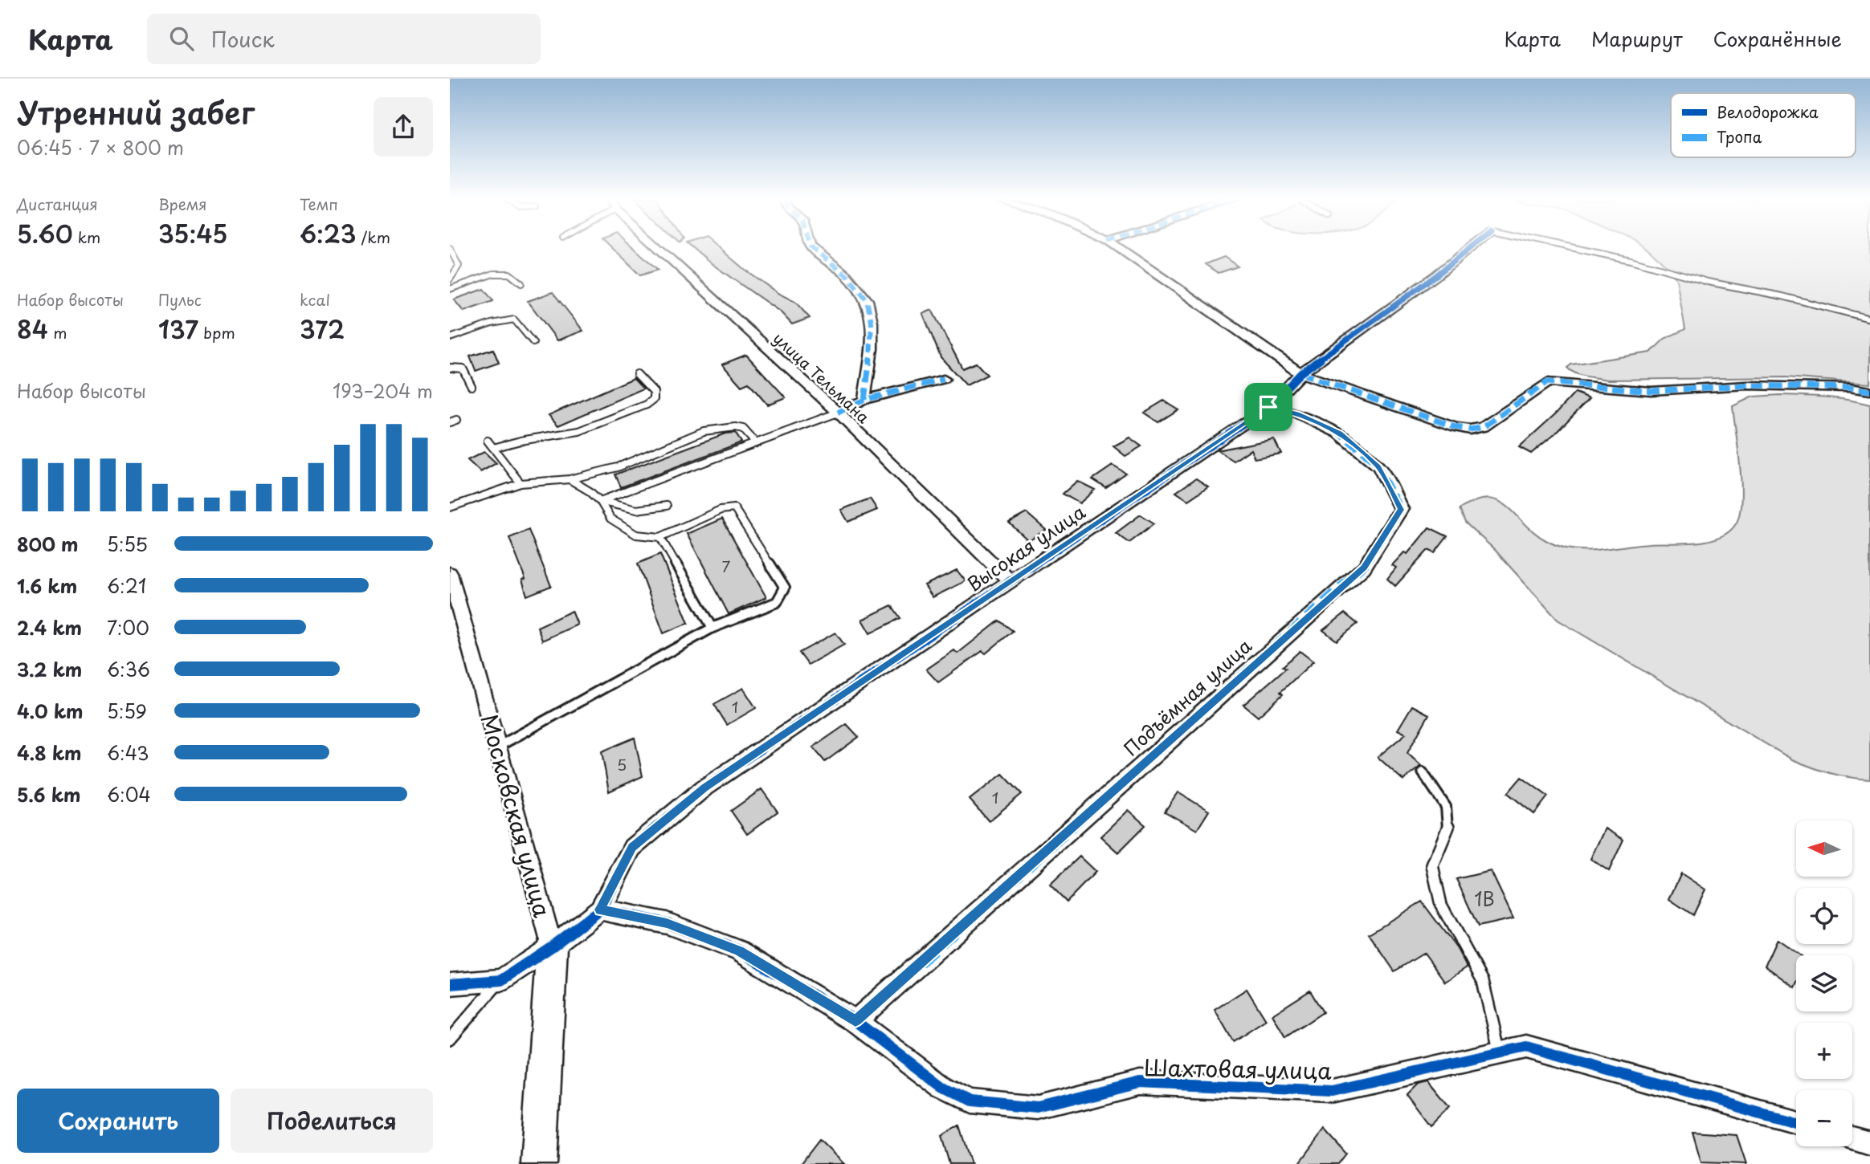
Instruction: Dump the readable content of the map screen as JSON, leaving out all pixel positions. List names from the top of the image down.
{
  "streets": {
    "street": [
      "улица Тельмана",
      "Высокая улица",
      "Подъёмная улица",
      "Московская улица",
      "Шахтовая улица"
    ]
  },
  "crossings": [
    ["улица Тельмана", "Высокая улица"],
    ["Высокая улица", "Подъёмная улица"],
    ["Высокая улица", "Шахтовая улица"],
    ["Подъёмная улица", "Шахтовая улица"]
  ],
  "house_numbers": [
    "7",
    "1",
    "5",
    "1",
    "1В"
  ],
  "legend": ["Велодорожка", "Тропа"],
  "north": "left",
  "page": {
    "header": "Карта",
    "search": "Поиск",
    "nav": ["Карта", "Маршрут", "Сохранённые"],
    "heading": ["Утренний забег", "06:45 · 7 × 800 m"],
    "stats": [
      ["Дистанция", "5.60 km"],
      ["Время", "35:45"],
      ["Темп", "6:23 /km"],
      ["Набор высоты", "84 m"],
      ["Пульс", "137 bpm"],
      ["kcal", "372"]
    ],
    "chart": ["Набор высоты", "193–204 m"],
    "list": [
      {
        "name": "800 m",
        "note": "5:55"
      },
      {
        "name": "1.6 km",
        "note": "6:21"
      },
      {
        "name": "2.4 km",
        "note": "7:00"
      },
      {
        "name": "3.2 km",
        "note": "6:36"
      },
      {
        "name": "4.0 km",
        "note": "5:59"
      },
      {
        "name": "4.8 km",
        "note": "6:43"
      },
      {
        "name": "5.6 km",
        "note": "6:04"
      }
    ],
    "map_buttons": ["+", "−"],
    "buttons": ["Сохранить", "Поделиться"]
  }
}
